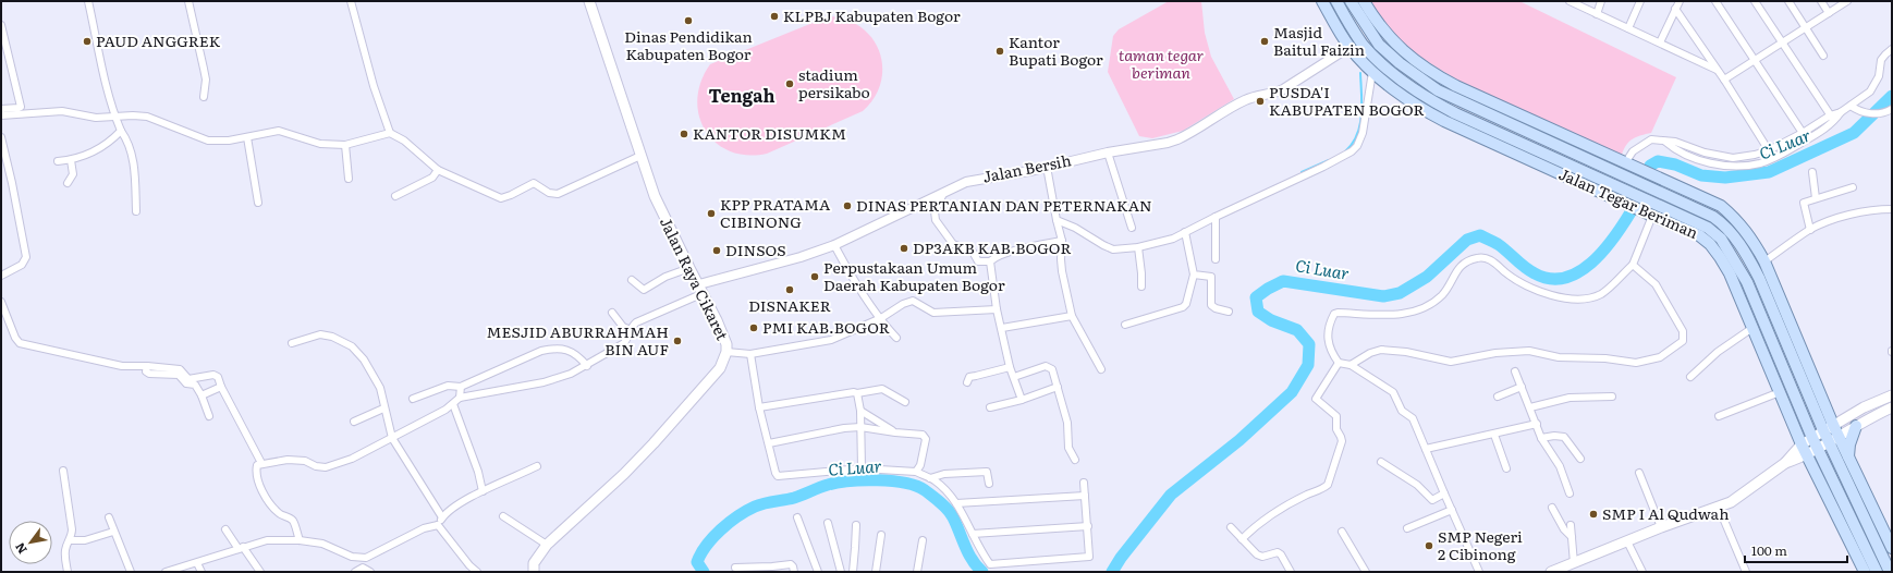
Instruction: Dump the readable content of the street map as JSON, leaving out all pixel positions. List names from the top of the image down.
{
  "streets": {
    "main road": ["Jalan Tegar Beriman", "Jalan Raya Cikaret"],
    "street": ["Jalan Bersih"]
  },
  "crossings": [
    ["Jalan Bersih", "Jalan Tegar Beriman"],
    ["Jalan Bersih", "Jalan Raya Cikaret"]
  ],
  "districts": ["Tengah"],
  "water": ["Ci Luar"],
  "parks": ["taman tegar beriman"],
  "places": [
    "KLPBJ Kabupaten Bogor",
    "Dinas Pendidikan Kabupaten Bogor",
    "PAUD ANGGREK",
    "Masjid Baitul Faizin",
    "Kantor Bupati Bogor",
    "stadium persikabo",
    "PUSDA'I KABUPATEN BOGOR",
    "KANTOR DISUMKM",
    "DINAS PERTANIAN DAN PETERNAKAN",
    "KPP PRATAMA CIBINONG",
    "DP3AKB KAB.BOGOR",
    "DINSOS",
    "Perpustakaan Umum Daerah Kabupaten Bogor",
    "DISNAKER",
    "PMI KAB.BOGOR",
    "MESJID ABURRAHMAH BIN AUF",
    "SMP I Al Qudwah",
    "SMP Negeri 2 Cibinong"
  ],
  "scale_bar": "100 m",
  "north": "bottom left"
}
